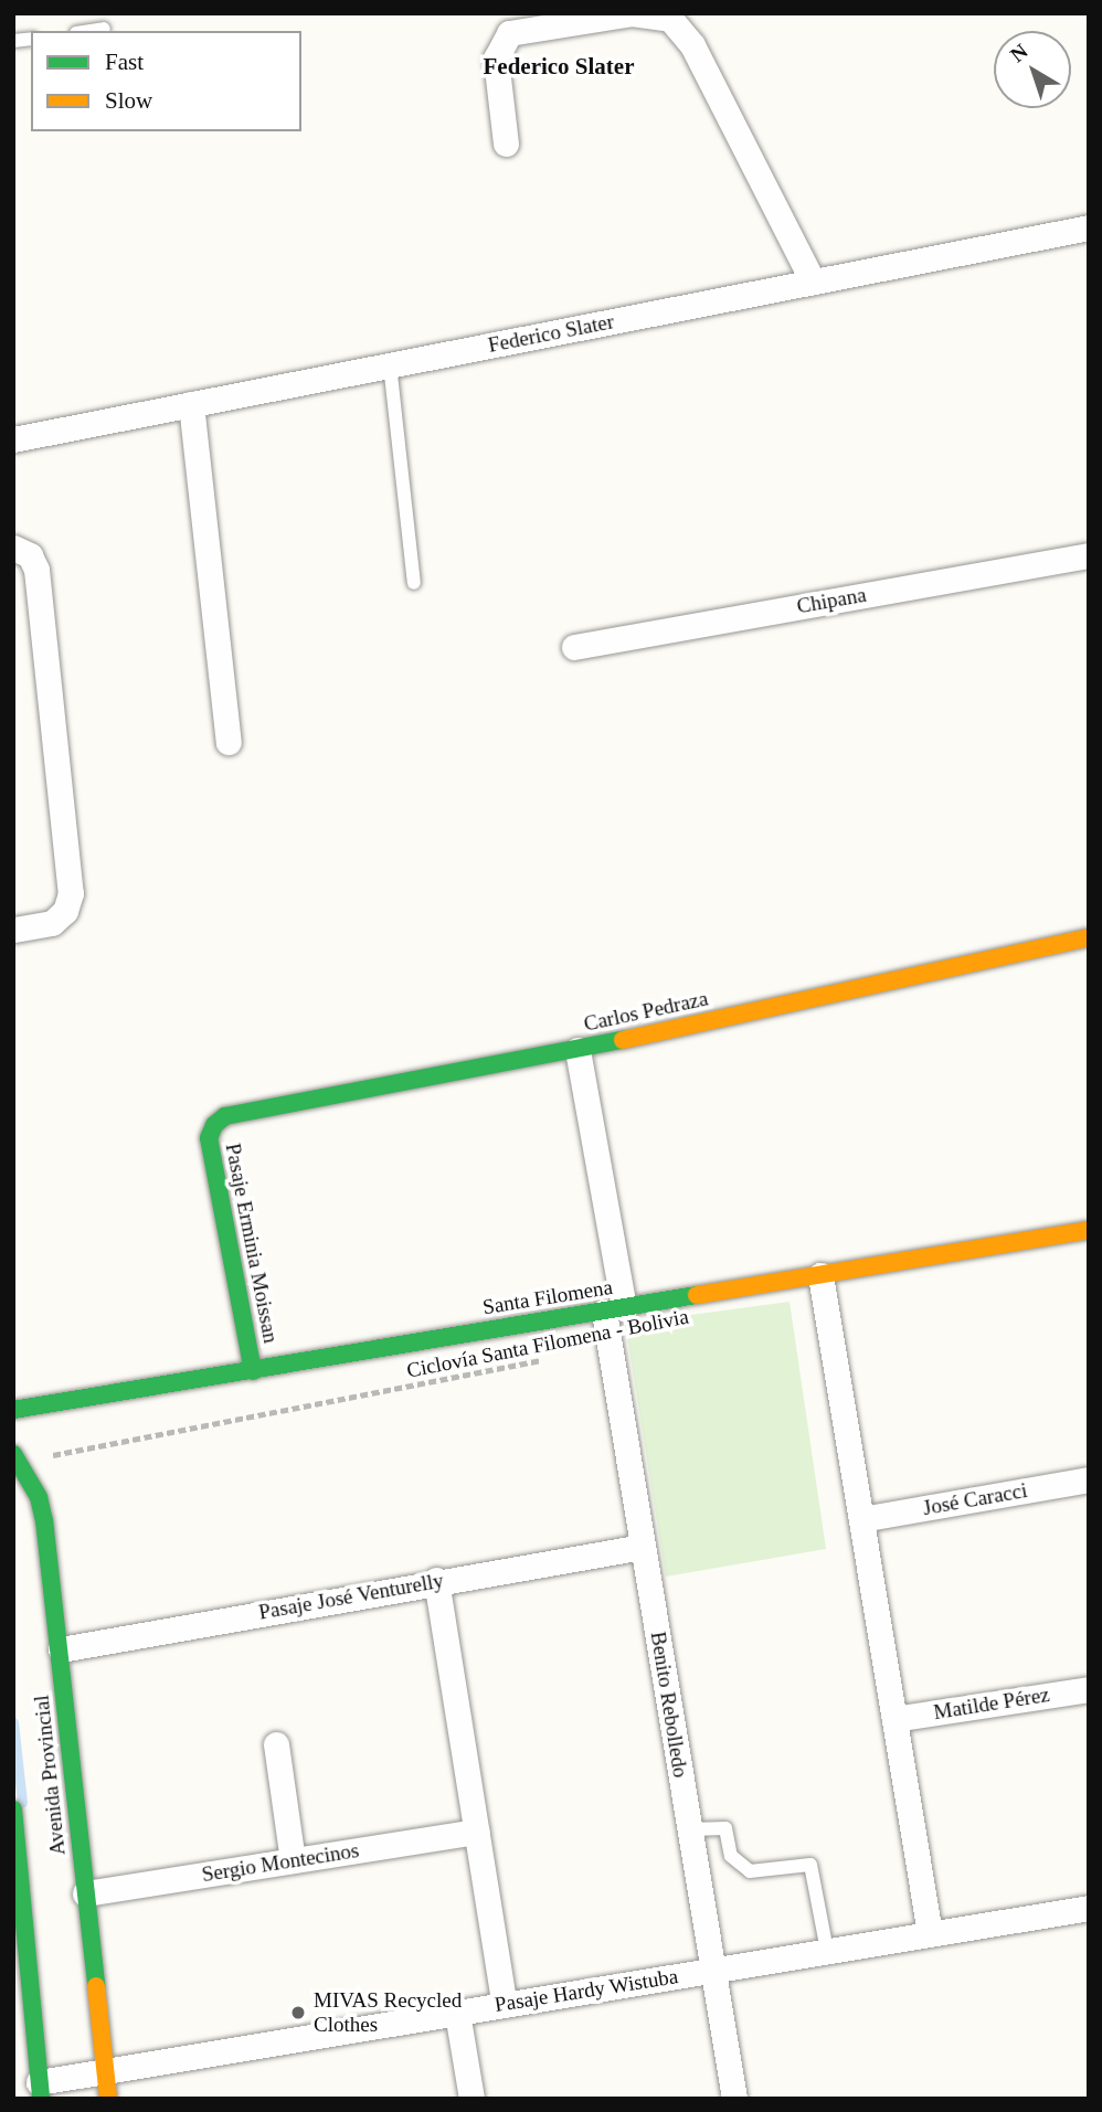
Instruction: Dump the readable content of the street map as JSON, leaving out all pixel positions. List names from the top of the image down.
{
  "streets": {
    "street": [
      "Federico Slater",
      "Chipana",
      "Carlos Pedraza",
      "Pasaje Erminia Moissan",
      "Santa Filomena",
      "José Caracci",
      "Pasaje José Venturelly",
      "Matilde Pérez",
      "Benito Rebolledo",
      "Avenida Provincial",
      "Sergio Montecinos",
      "Pasaje Hardy Wistuba"
    ],
    "path": ["Ciclovía Santa Filomena - Bolivia"]
  },
  "crossings": [
    ["Carlos Pedraza", "Pasaje Erminia Moissan"],
    ["Carlos Pedraza", "Benito Rebolledo"],
    ["Pasaje Erminia Moissan", "Santa Filomena"],
    ["Santa Filomena", "Benito Rebolledo"],
    ["Ciclovía Santa Filomena - Bolivia", "Avenida Provincial"],
    ["Pasaje José Venturelly", "Benito Rebolledo"],
    ["Pasaje José Venturelly", "Avenida Provincial"],
    ["Benito Rebolledo", "Pasaje Hardy Wistuba"],
    ["Avenida Provincial", "Sergio Montecinos"],
    ["Avenida Provincial", "Pasaje Hardy Wistuba"]
  ],
  "districts": ["Federico Slater"],
  "places": ["MIVAS Recycled Clothes"],
  "legend": ["Fast", "Slow"],
  "north": "top left"
}
